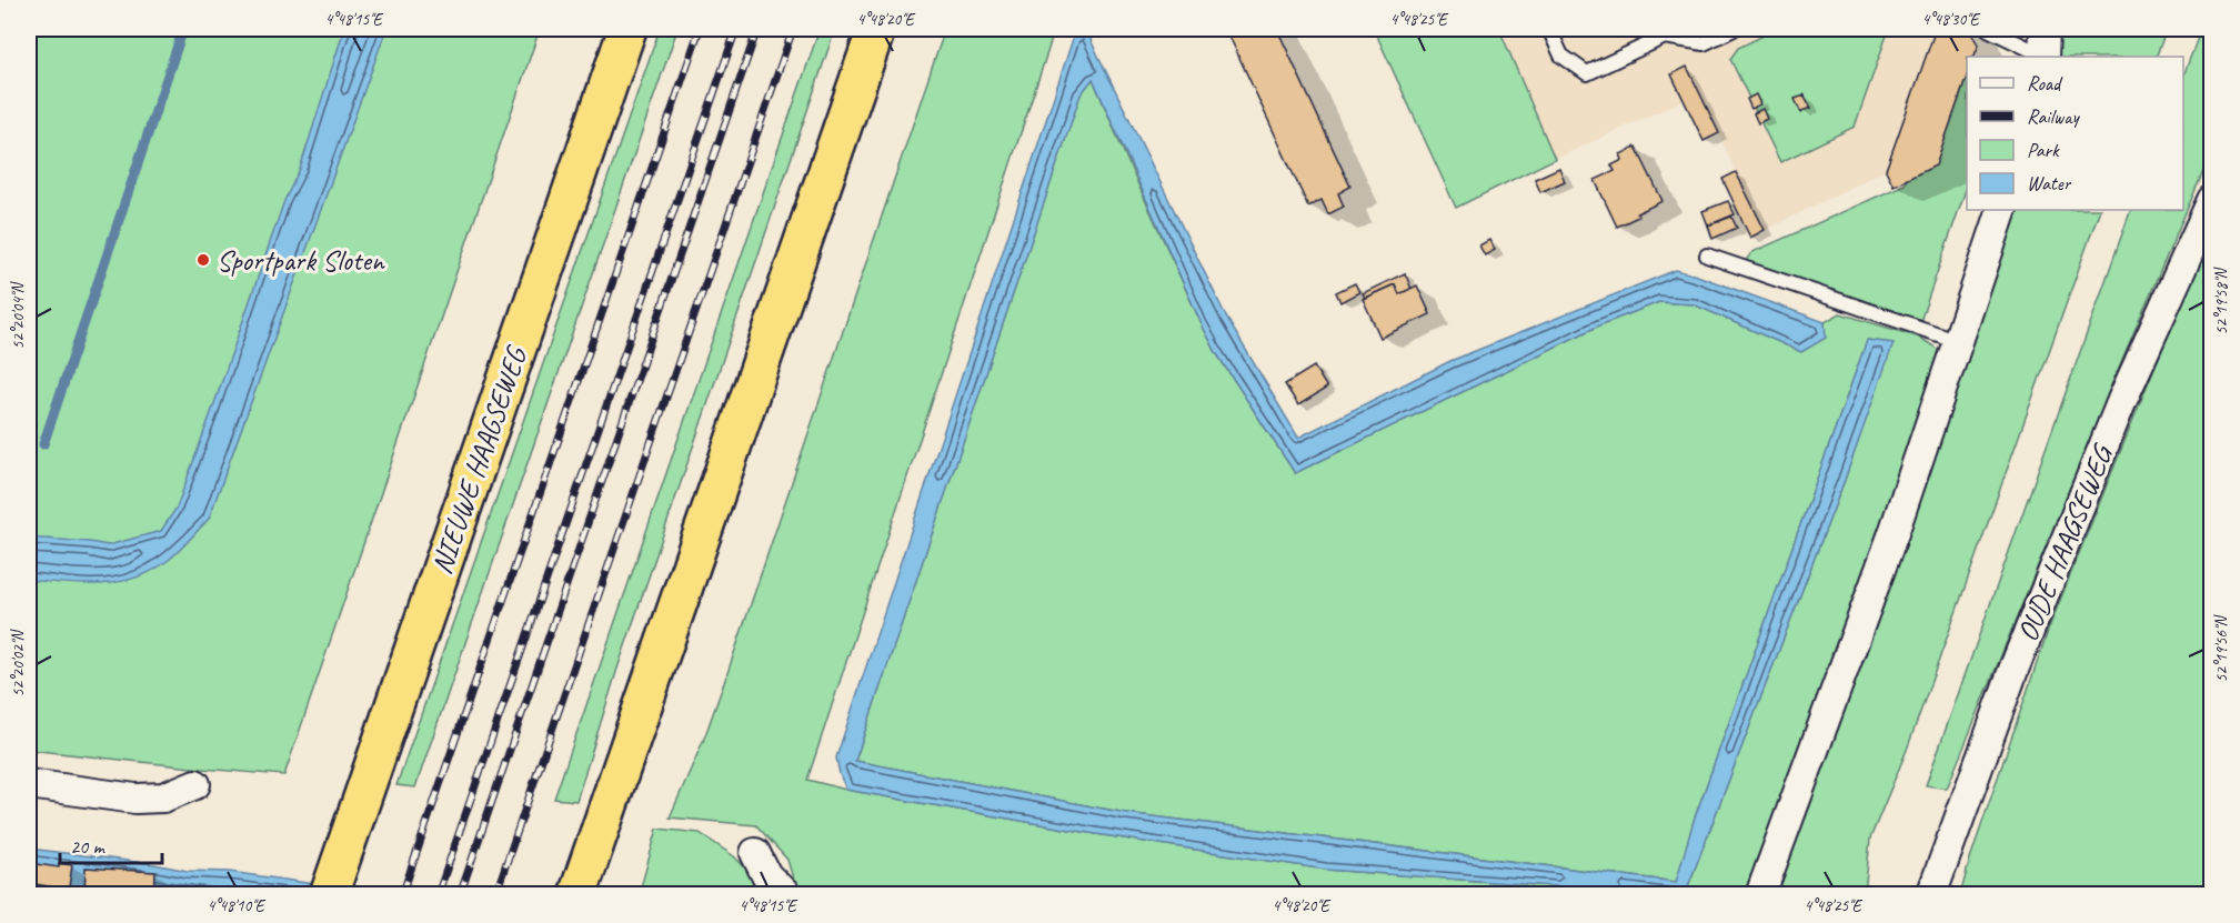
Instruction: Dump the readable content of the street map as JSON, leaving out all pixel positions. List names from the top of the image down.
{
  "streets": {
    "highway": ["NIEUWE HAAGSEWEG"],
    "street": ["OUDE HAAGSEWEG"]
  },
  "places": ["Sportpark Sloten"],
  "legend": [
    "Road",
    "Railway",
    "Park",
    "Water"
  ],
  "scale_bar": "20 m",
  "coordinates": [
    "4°48'15\"E",
    "4°48'20\"E",
    "4°48'25\"E",
    "4°48'30\"E",
    "52°19'58\"N",
    "52°20'04\"N",
    "52°19'56\"N",
    "52°20'02\"N",
    "4°48'10\"E"
  ]
}
